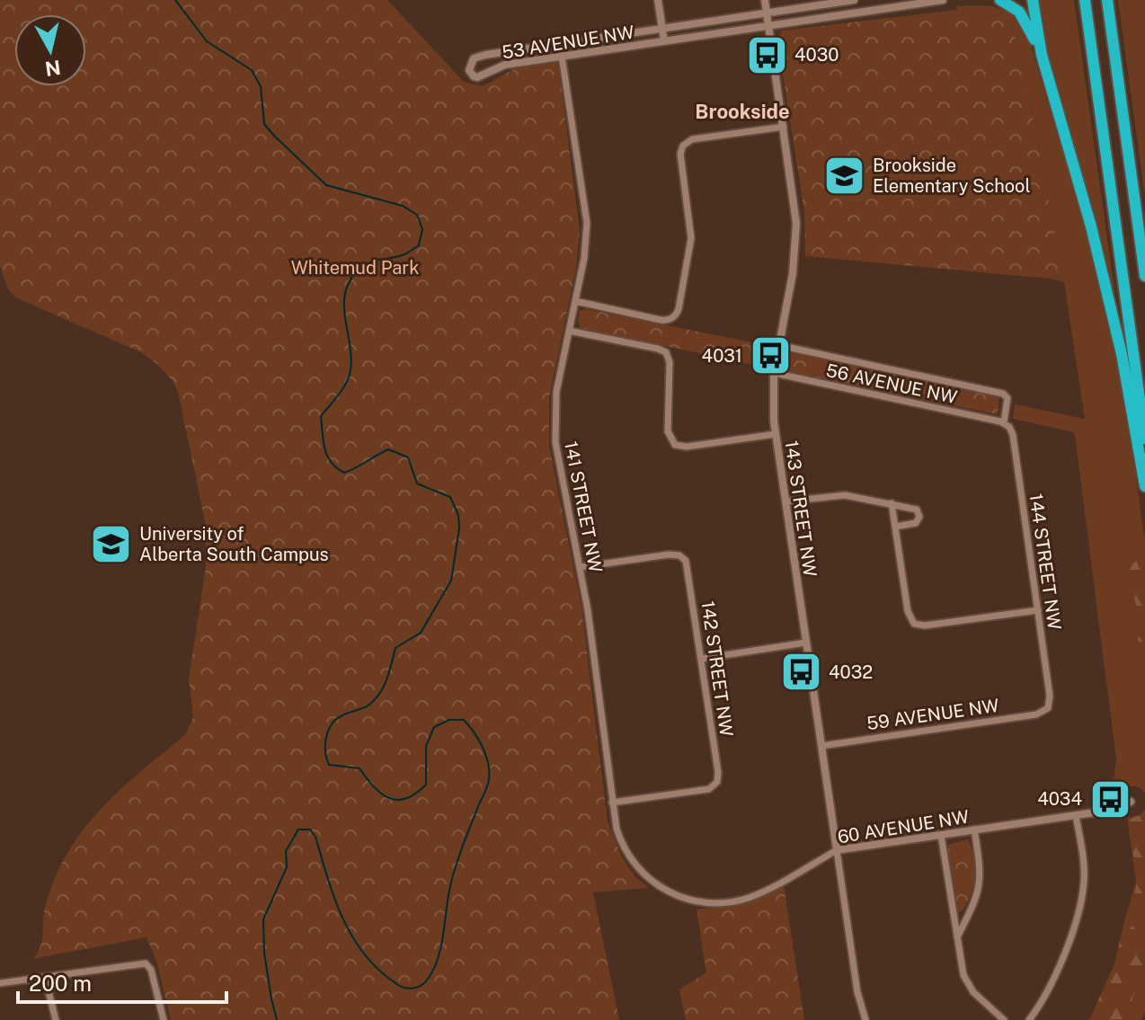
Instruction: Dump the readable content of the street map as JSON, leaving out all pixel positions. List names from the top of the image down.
{
  "streets": {
    "street": [
      "53 AVENUE NW",
      "56 AVENUE NW",
      "141 STREET NW",
      "143 STREET NW",
      "144 STREET NW",
      "142 STREET NW",
      "59 AVENUE NW",
      "60 AVENUE NW"
    ]
  },
  "crossings": [
    ["53 AVENUE NW", "141 STREET NW"],
    ["53 AVENUE NW", "143 STREET NW"],
    ["56 AVENUE NW", "143 STREET NW"],
    ["56 AVENUE NW", "144 STREET NW"],
    ["141 STREET NW", "142 STREET NW"],
    ["141 STREET NW", "60 AVENUE NW"],
    ["143 STREET NW", "59 AVENUE NW"],
    ["143 STREET NW", "60 AVENUE NW"],
    ["144 STREET NW", "59 AVENUE NW"]
  ],
  "districts": ["Brookside"],
  "parks": ["Whitemud Park"],
  "places": {
    "bus stop": [
      "4030",
      "4031",
      "4032",
      "4034"
    ],
    "school or university": ["Brookside Elementary School", "University of Alberta South Campus"]
  },
  "scale_bar": "200 m",
  "north": "bottom"
}
